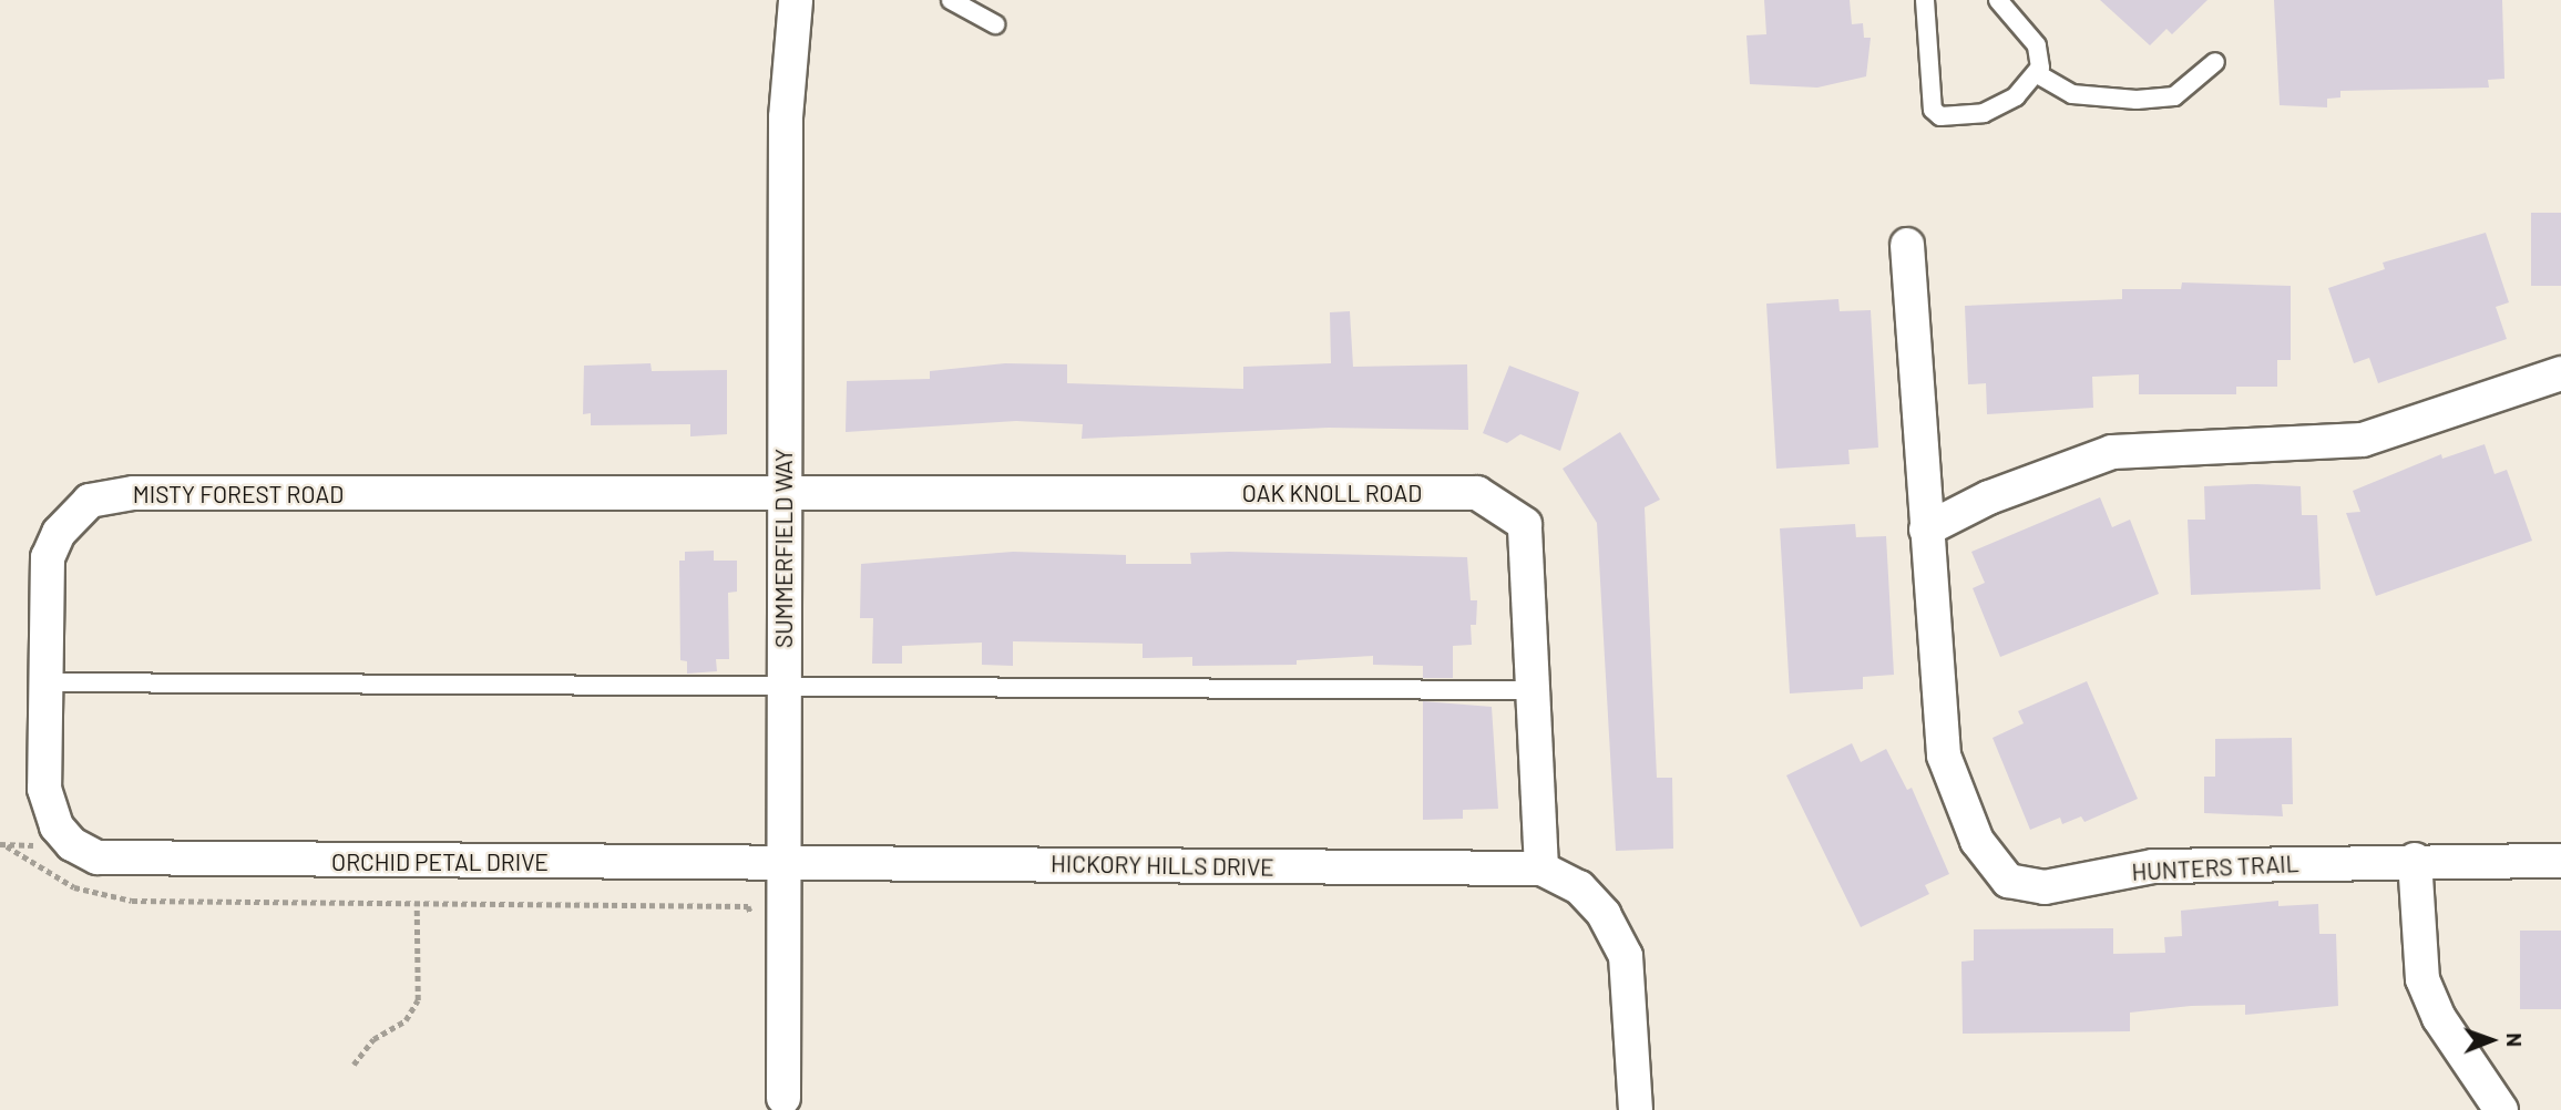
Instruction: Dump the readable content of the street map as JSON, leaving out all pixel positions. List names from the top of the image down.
{
  "streets": {
    "street": [
      "OAK KNOLL ROAD",
      "MISTY FOREST ROAD",
      "SUMMERFIELD WAY",
      "ORCHID PETAL DRIVE",
      "HICKORY HILLS DRIVE",
      "HUNTERS TRAIL"
    ]
  },
  "crossings": [
    ["OAK KNOLL ROAD", "MISTY FOREST ROAD"],
    ["OAK KNOLL ROAD", "SUMMERFIELD WAY"],
    ["OAK KNOLL ROAD", "HICKORY HILLS DRIVE"],
    ["MISTY FOREST ROAD", "SUMMERFIELD WAY"],
    ["MISTY FOREST ROAD", "ORCHID PETAL DRIVE"],
    ["SUMMERFIELD WAY", "ORCHID PETAL DRIVE"],
    ["SUMMERFIELD WAY", "HICKORY HILLS DRIVE"],
    ["ORCHID PETAL DRIVE", "HICKORY HILLS DRIVE"]
  ],
  "north": "right"
}
